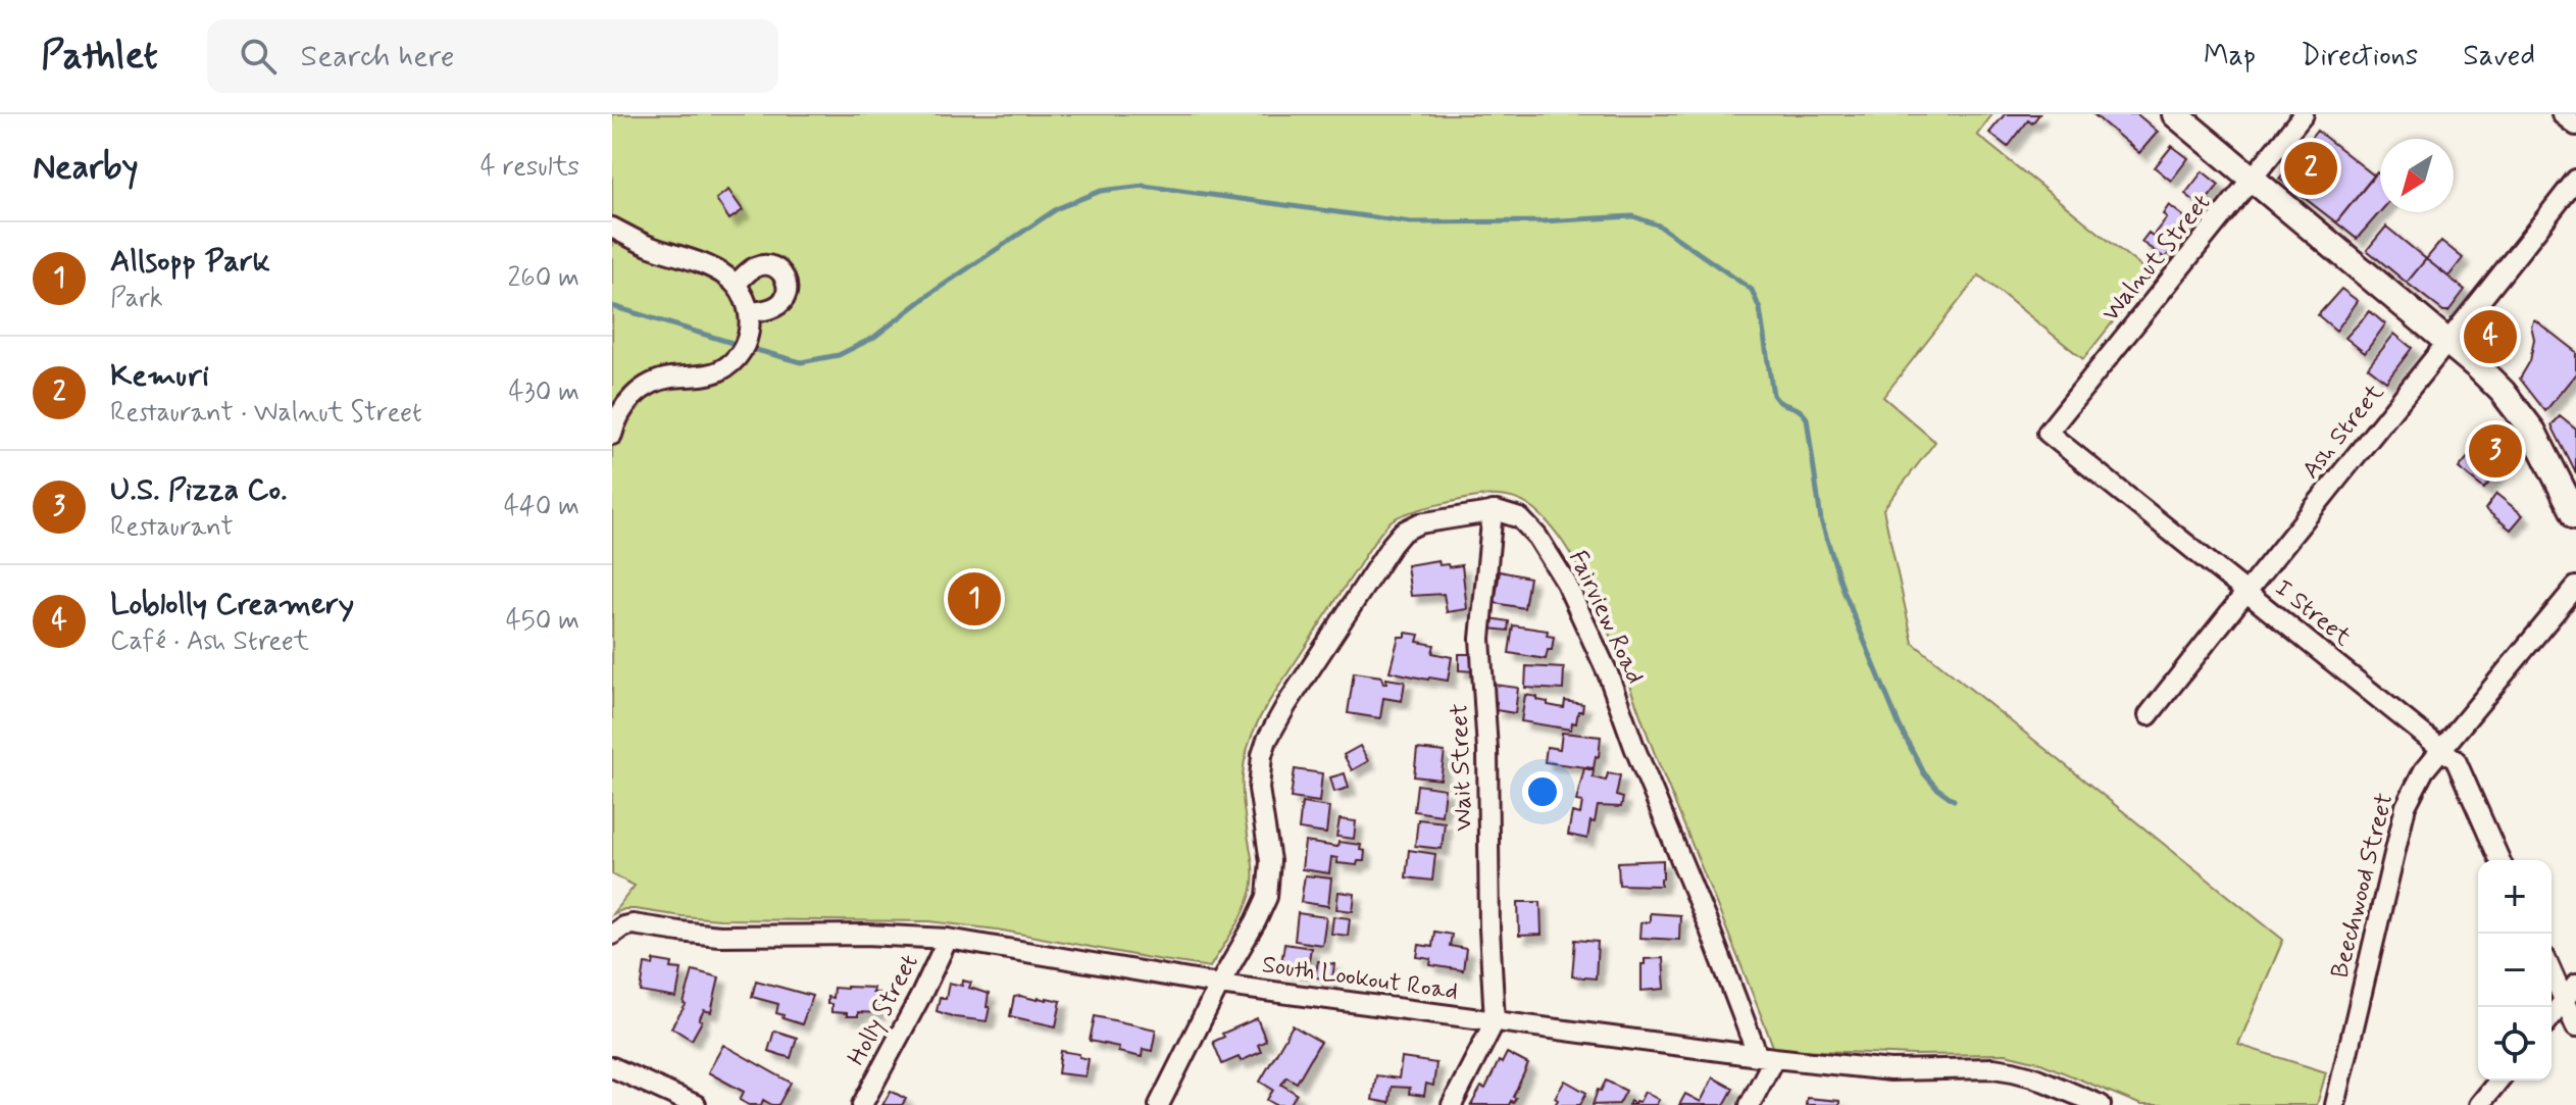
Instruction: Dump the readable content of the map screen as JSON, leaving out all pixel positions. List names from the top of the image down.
{
  "streets": {
    "street": [
      "Walnut Street",
      "Ash Street",
      "I Street",
      "Fairview Road",
      "Wait Street",
      "Beechwood Street",
      "South Lookout Road",
      "Holly Street"
    ]
  },
  "crossings": [
    ["Walnut Street", "I Street"],
    ["Ash Street", "I Street"],
    ["I Street", "Beechwood Street"],
    ["Fairview Road", "Wait Street"],
    ["Fairview Road", "South Lookout Road"],
    ["Wait Street", "South Lookout Road"],
    ["South Lookout Road", "Holly Street"]
  ],
  "north": "bottom left",
  "page": {
    "header": "Pathlet",
    "search": "Search here",
    "nav": ["Map", "Directions", "Saved"],
    "heading": ["Nearby", "4 results"],
    "pins": [
      "2",
      "4",
      "3",
      "1"
    ],
    "list": [
      {
        "mark": "1",
        "name": "Allsopp Park",
        "note": "Park",
        "value": "260 m"
      },
      {
        "mark": "2",
        "name": "Kemuri",
        "note": "Restaurant · Walnut Street",
        "value": "430 m"
      },
      {
        "mark": "3",
        "name": "U.S. Pizza Co.",
        "note": "Restaurant",
        "value": "440 m"
      },
      {
        "mark": "4",
        "name": "Loblolly Creamery",
        "note": "Café · Ash Street",
        "value": "450 m"
      }
    ],
    "map_buttons": ["+", "−"]
  }
}
